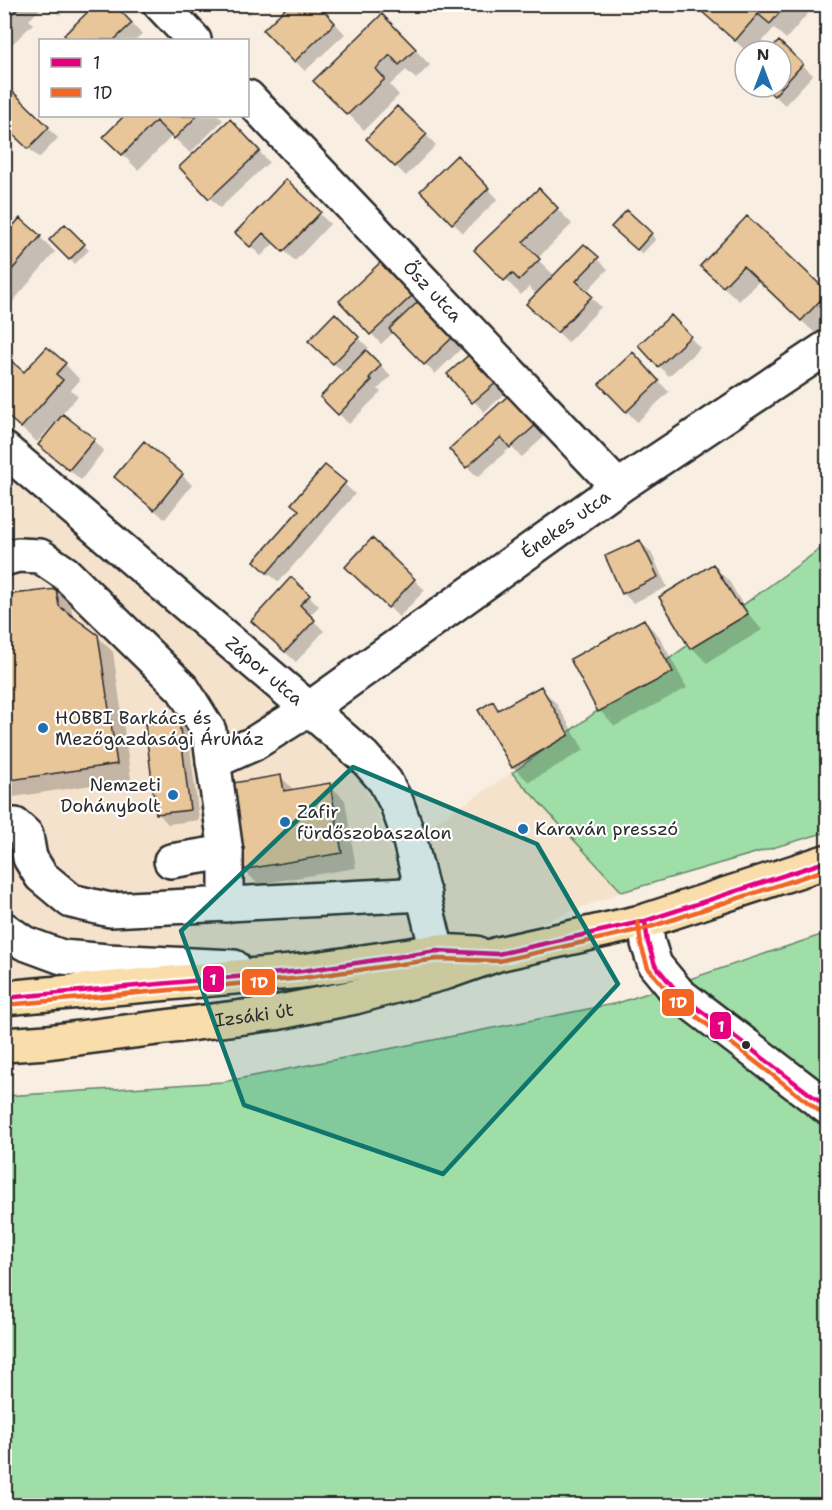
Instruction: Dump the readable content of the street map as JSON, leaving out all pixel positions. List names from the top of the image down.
{
  "streets": {
    "main road": ["Izsáki út"],
    "street": ["Ősz utca", "Énekes utca", "Zápor utca"]
  },
  "crossings": [
    ["Ősz utca", "Énekes utca"],
    ["Énekes utca", "Zápor utca"],
    ["Zápor utca", "Izsáki út"]
  ],
  "places": [
    "HOBBI Barkács és Mezőgazdasági Áruház",
    "Nemzeti Dohánybolt",
    "Zafir fürdőszobaszalon",
    "Karaván presszó"
  ],
  "lines": ["transit line 1", "transit line 1D"],
  "legend": ["1", "1D"],
  "north": "top"
}
